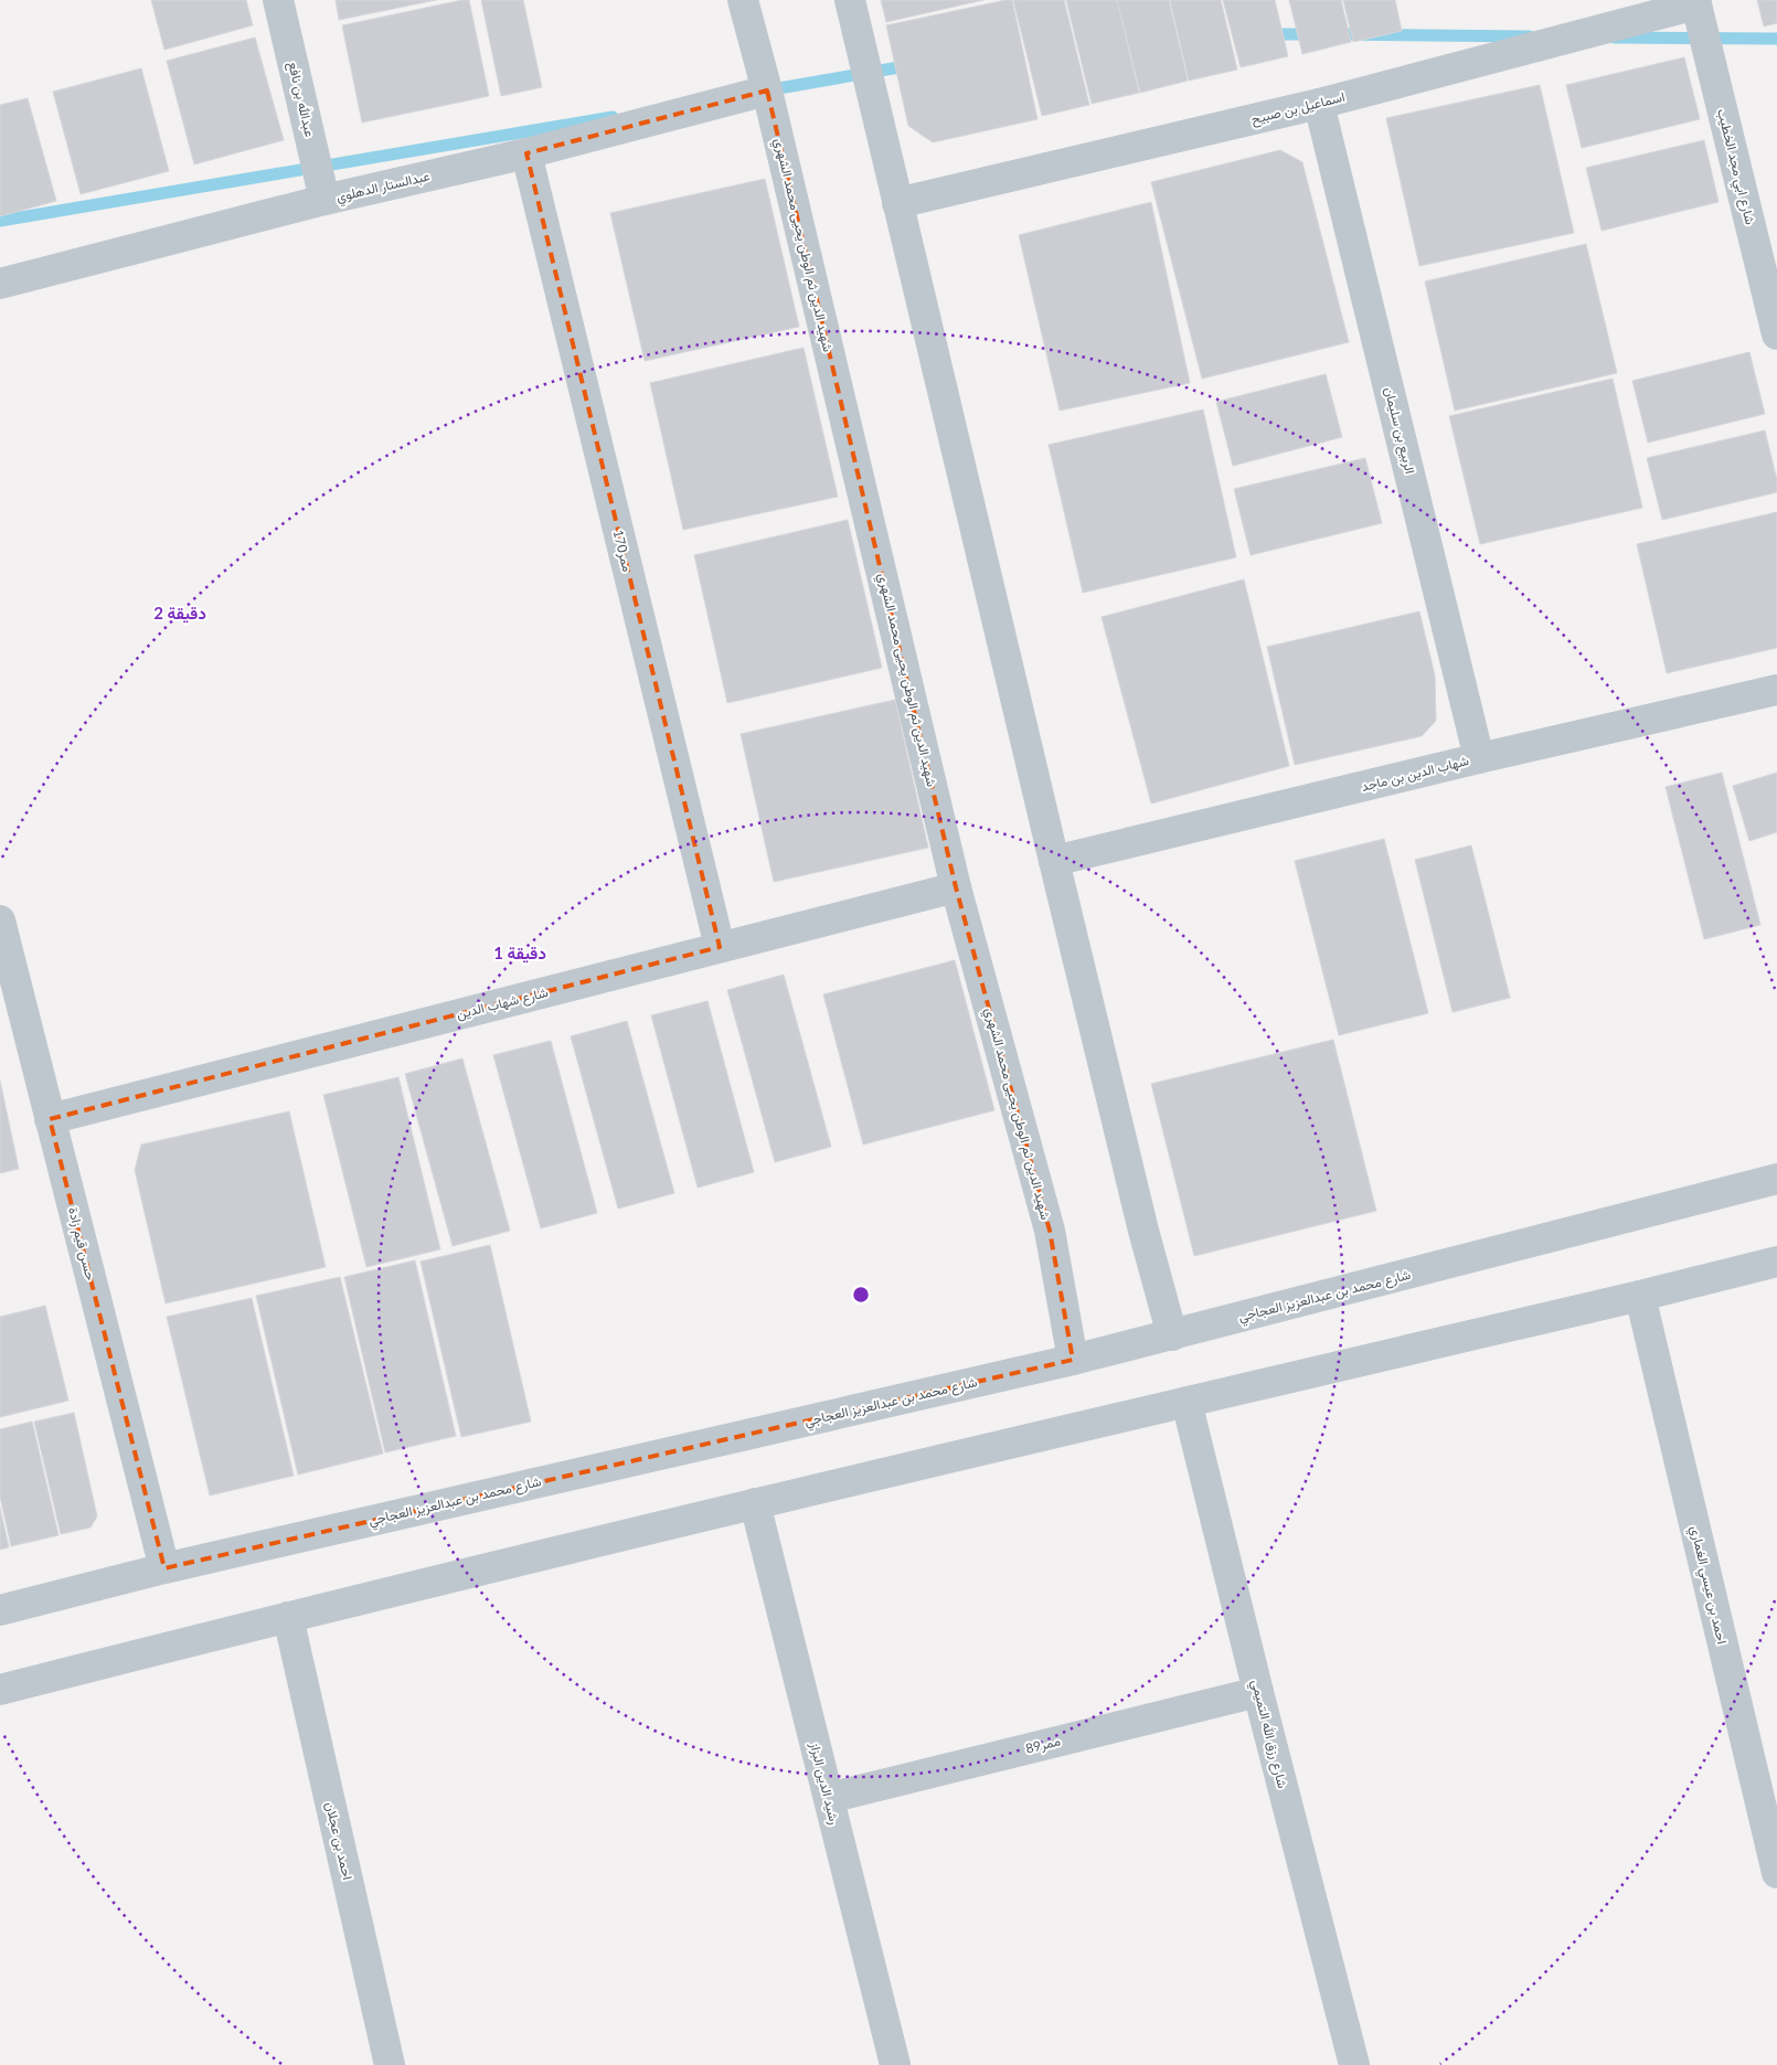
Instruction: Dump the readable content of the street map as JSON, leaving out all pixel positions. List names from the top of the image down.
{
  "streets": {
    "street": [
      "عبدالله بن نافع",
      "اسماعيل بن صبيح",
      "شارع ابي مجد الخطيب",
      "عبدالستار الدهلوي",
      "شهيد الدين ثم الوطن يحيى محمد الشهري",
      "الربيع بن سليمان",
      "ممر170",
      "شهاب الدين بن ماجد",
      "شارع شهاب الدين",
      "حسن قيم زادة",
      "شارع محمد بن عبدالعزيز العجاجي",
      "احمد بن عيسي الغماري",
      "شارع رزق الله التميمي",
      "ممر89",
      "رشيد الدين البزاز",
      "احمد بن عجلان"
    ]
  },
  "crossings": [
    ["عبدالله بن نافع", "عبدالستار الدهلوي"],
    ["اسماعيل بن صبيح", "شارع ابي مجد الخطيب"],
    ["اسماعيل بن صبيح", "الربيع بن سليمان"],
    ["عبدالستار الدهلوي", "شهيد الدين ثم الوطن يحيى محمد الشهري"],
    ["عبدالستار الدهلوي", "ممر170"],
    ["شهيد الدين ثم الوطن يحيى محمد الشهري", "شارع شهاب الدين"],
    ["شهيد الدين ثم الوطن يحيى محمد الشهري", "شارع محمد بن عبدالعزيز العجاجي"],
    ["الربيع بن سليمان", "شهاب الدين بن ماجد"],
    ["ممر170", "شارع شهاب الدين"],
    ["شارع شهاب الدين", "حسن قيم زادة"],
    ["حسن قيم زادة", "شارع محمد بن عبدالعزيز العجاجي"],
    ["شارع رزق الله التميمي", "ممر89"],
    ["ممر89", "رشيد الدين البزاز"]
  ],
  "rings": ["2 دقيقة", "1 دقيقة"]
}
